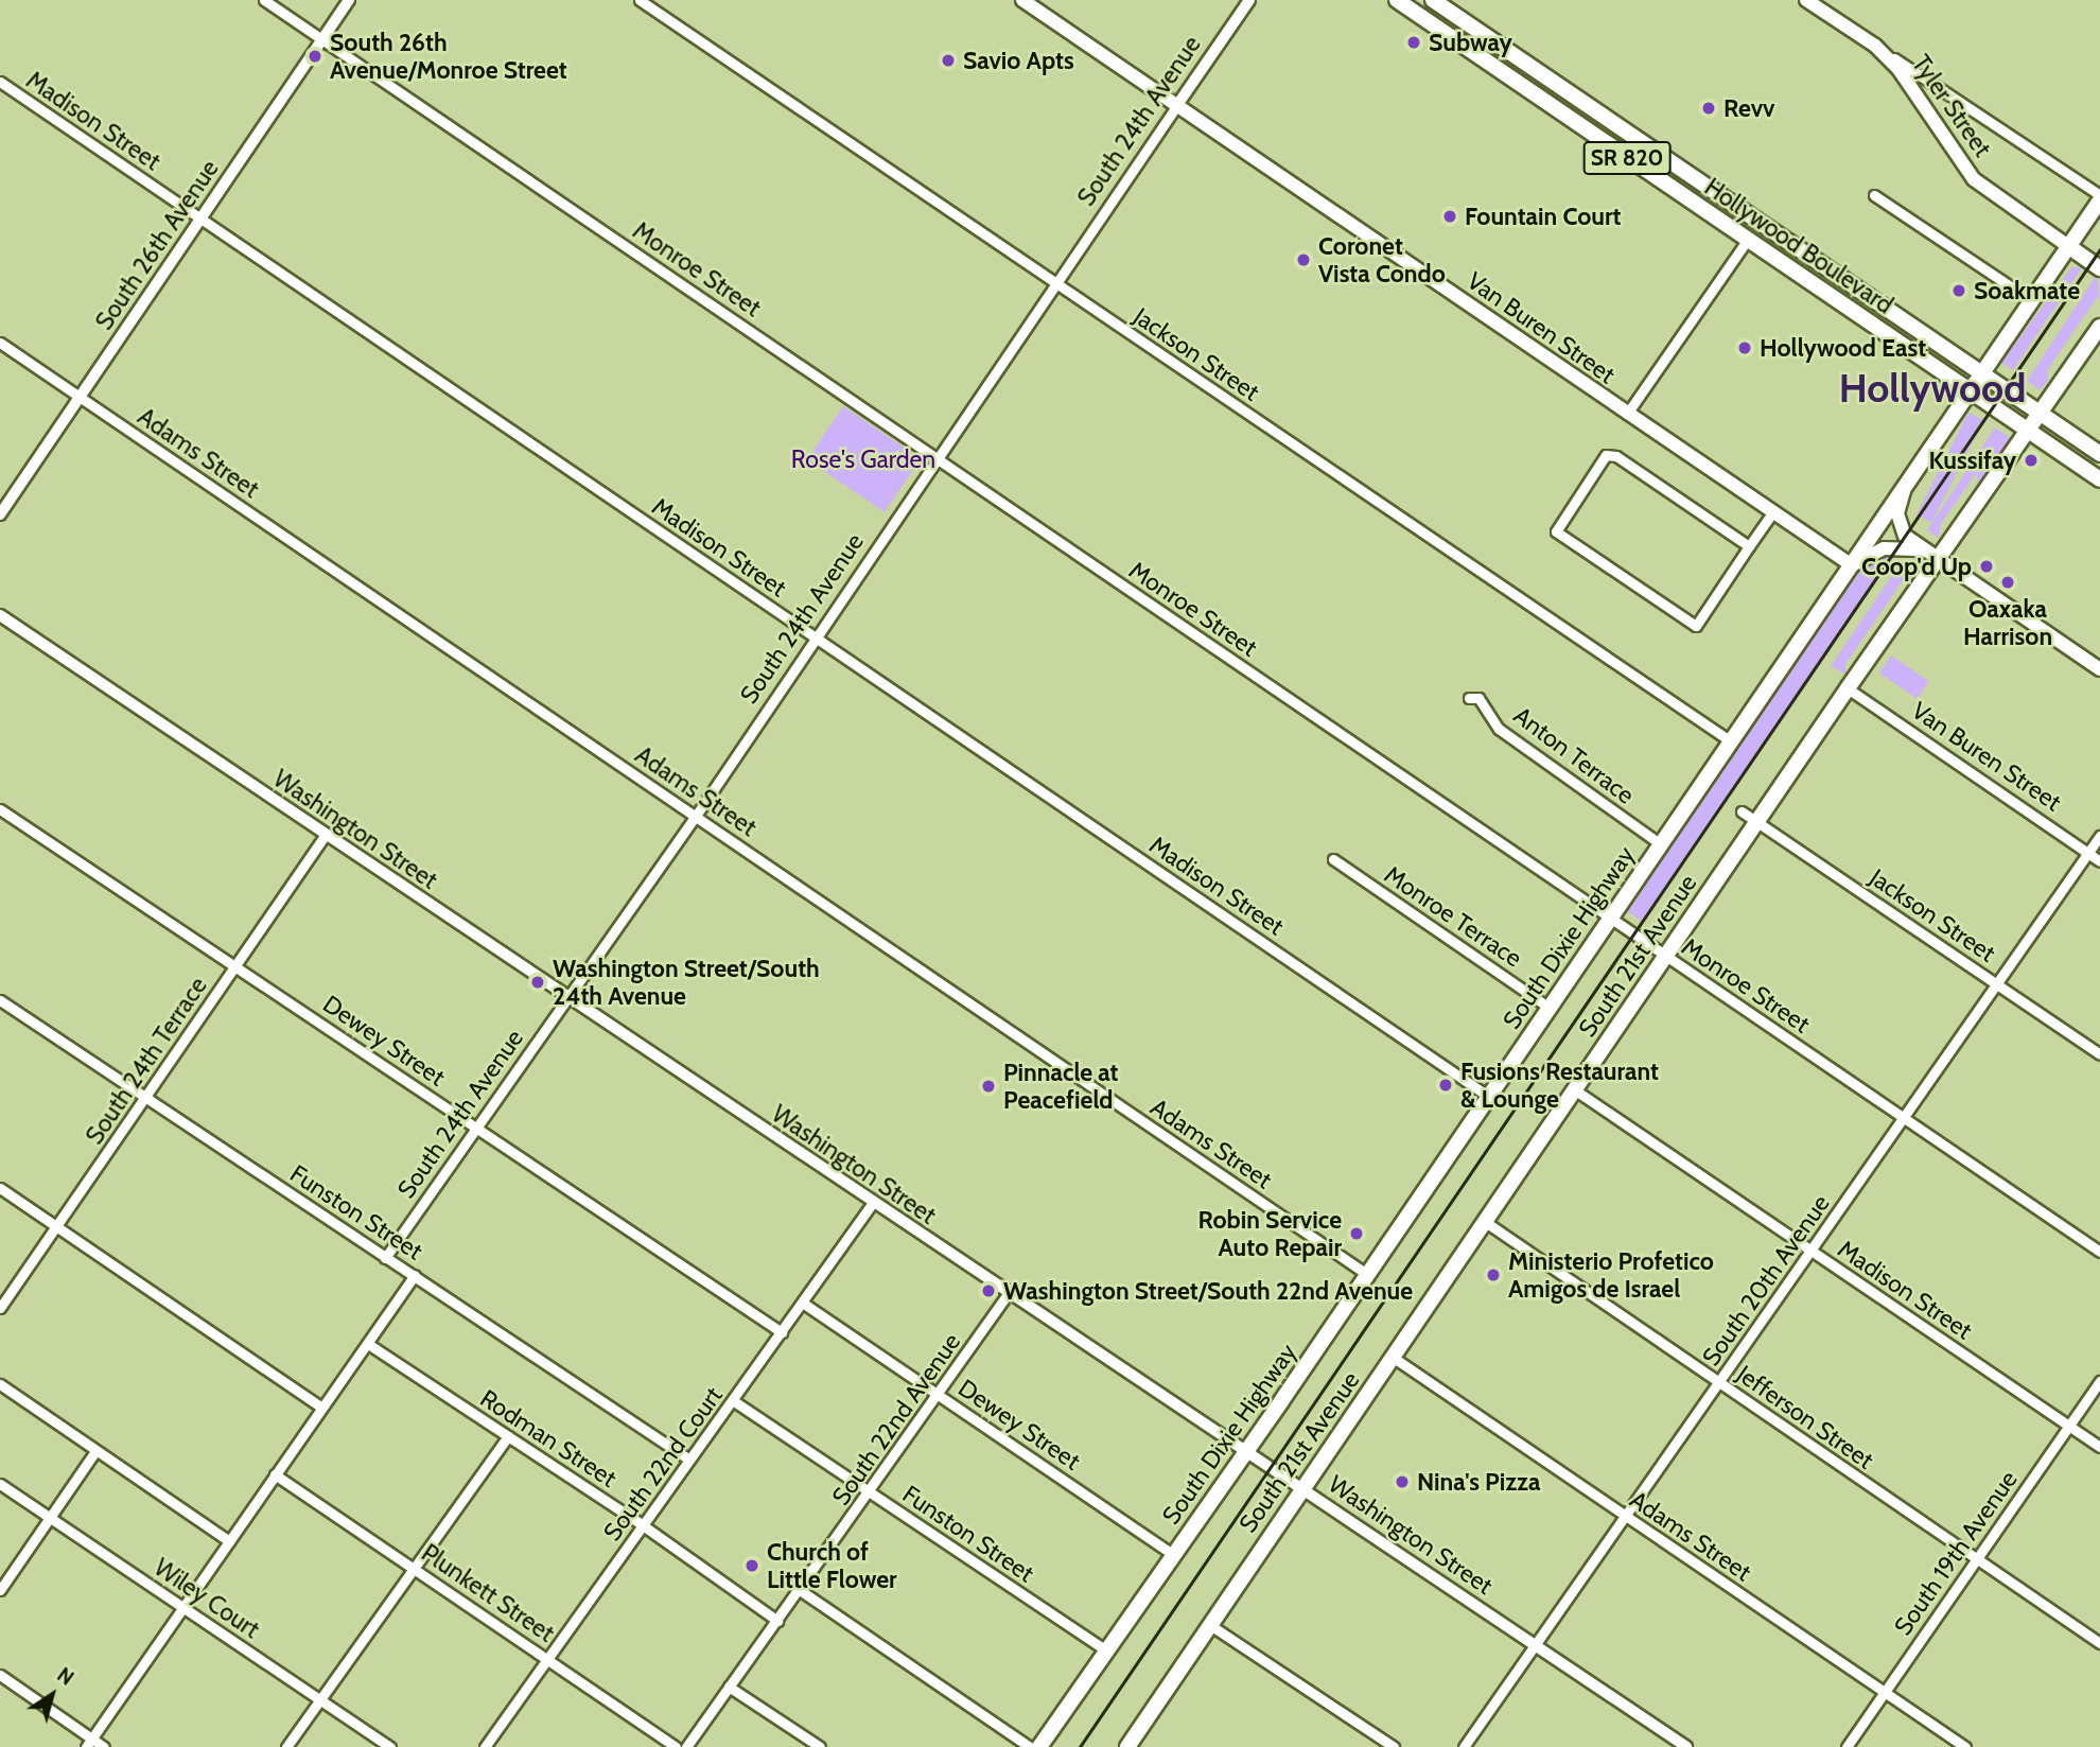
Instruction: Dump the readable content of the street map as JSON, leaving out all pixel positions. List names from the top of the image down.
{
  "streets": {
    "main road": [
      "Tyler Street",
      "SR 820",
      "Hollywood Boulevard",
      "Van Buren Street",
      "South Dixie Highway",
      "South 21st Avenue"
    ],
    "street": [
      "Madison Street",
      "South 24th Avenue",
      "South 26th Avenue",
      "Monroe Street",
      "Jackson Street",
      "Adams Street",
      "Anton Terrace",
      "Washington Street",
      "Monroe Terrace",
      "Dewey Street",
      "South 24th Terrace",
      "Funston Street",
      "South 20th Avenue",
      "Jefferson Street",
      "South 22nd Avenue",
      "Rodman Street",
      "South 22nd Court",
      "South 19th Avenue",
      "Plunkett Street",
      "Wiley Court"
    ]
  },
  "crossings": [
    ["Tyler Street", "South Dixie Highway"],
    ["Madison Street", "South 24th Avenue"],
    ["Madison Street", "South 26th Avenue"],
    ["Madison Street", "South Dixie Highway"],
    ["Madison Street", "South 21st Avenue"],
    ["Madison Street", "South 20th Avenue"],
    ["Madison Street", "South 19th Avenue"],
    ["South 24th Avenue", "Monroe Street"],
    ["South 24th Avenue", "Van Buren Street"],
    ["South 24th Avenue", "Jackson Street"],
    ["South 24th Avenue", "Adams Street"],
    ["South 24th Avenue", "Washington Street"],
    ["South 24th Avenue", "Dewey Street"],
    ["South 24th Avenue", "Funston Street"],
    ["South 26th Avenue", "Monroe Street"],
    ["South 26th Avenue", "Adams Street"],
    ["Hollywood Boulevard", "South Dixie Highway"],
    ["Hollywood Boulevard", "South 21st Avenue"],
    ["Monroe Street", "South Dixie Highway"],
    ["Monroe Street", "South 21st Avenue"],
    ["Monroe Street", "South 20th Avenue"],
    ["Van Buren Street", "South Dixie Highway"],
    ["Van Buren Street", "South 21st Avenue"],
    ["Van Buren Street", "South 20th Avenue"],
    ["Jackson Street", "South Dixie Highway"],
    ["Jackson Street", "South 21st Avenue"],
    ["Jackson Street", "South 20th Avenue"],
    ["Adams Street", "South Dixie Highway"],
    ["Adams Street", "South 21st Avenue"],
    ["Adams Street", "South 20th Avenue"],
    ["Adams Street", "South 19th Avenue"],
    ["Anton Terrace", "South Dixie Highway"],
    ["Washington Street", "South Dixie Highway"],
    ["Washington Street", "South 21st Avenue"],
    ["Washington Street", "South 24th Terrace"],
    ["Washington Street", "South 20th Avenue"],
    ["Washington Street", "South 22nd Avenue"],
    ["Washington Street", "South 22nd Court"],
    ["Monroe Terrace", "South Dixie Highway"],
    ["South Dixie Highway", "Dewey Street"],
    ["South Dixie Highway", "Funston Street"],
    ["South 21st Avenue", "Jefferson Street"],
    ["Dewey Street", "South 24th Terrace"],
    ["Dewey Street", "South 22nd Avenue"],
    ["Dewey Street", "South 22nd Court"],
    ["South 24th Terrace", "Funston Street"],
    ["Funston Street", "South 22nd Avenue"],
    ["Funston Street", "South 22nd Court"],
    ["South 20th Avenue", "Jefferson Street"],
    ["Jefferson Street", "South 19th Avenue"],
    ["South 22nd Avenue", "Rodman Street"],
    ["Rodman Street", "South 22nd Court"],
    ["South 22nd Court", "Plunkett Street"]
  ],
  "districts": ["Hollywood"],
  "parks": ["Rose's Garden"],
  "places": [
    "Subway",
    "South 26th Avenue/Monroe Street",
    "Savio Apts",
    "Revv",
    "Fountain Court",
    "Coronet Vista Condo",
    "Soakmate",
    "Hollywood East",
    "Kussifay",
    "Coop'd Up",
    "Oaxaka Harrison",
    "Washington Street/South 24th Avenue",
    "Fusions Restaurant & Lounge",
    "Pinnacle at Peacefield",
    "Robin Service Auto Repair",
    "Ministerio Profetico Amigos de Israel",
    "Washington Street/South 22nd Avenue",
    "Nina's Pizza",
    "Church of Little Flower"
  ],
  "north": "top right"
}
